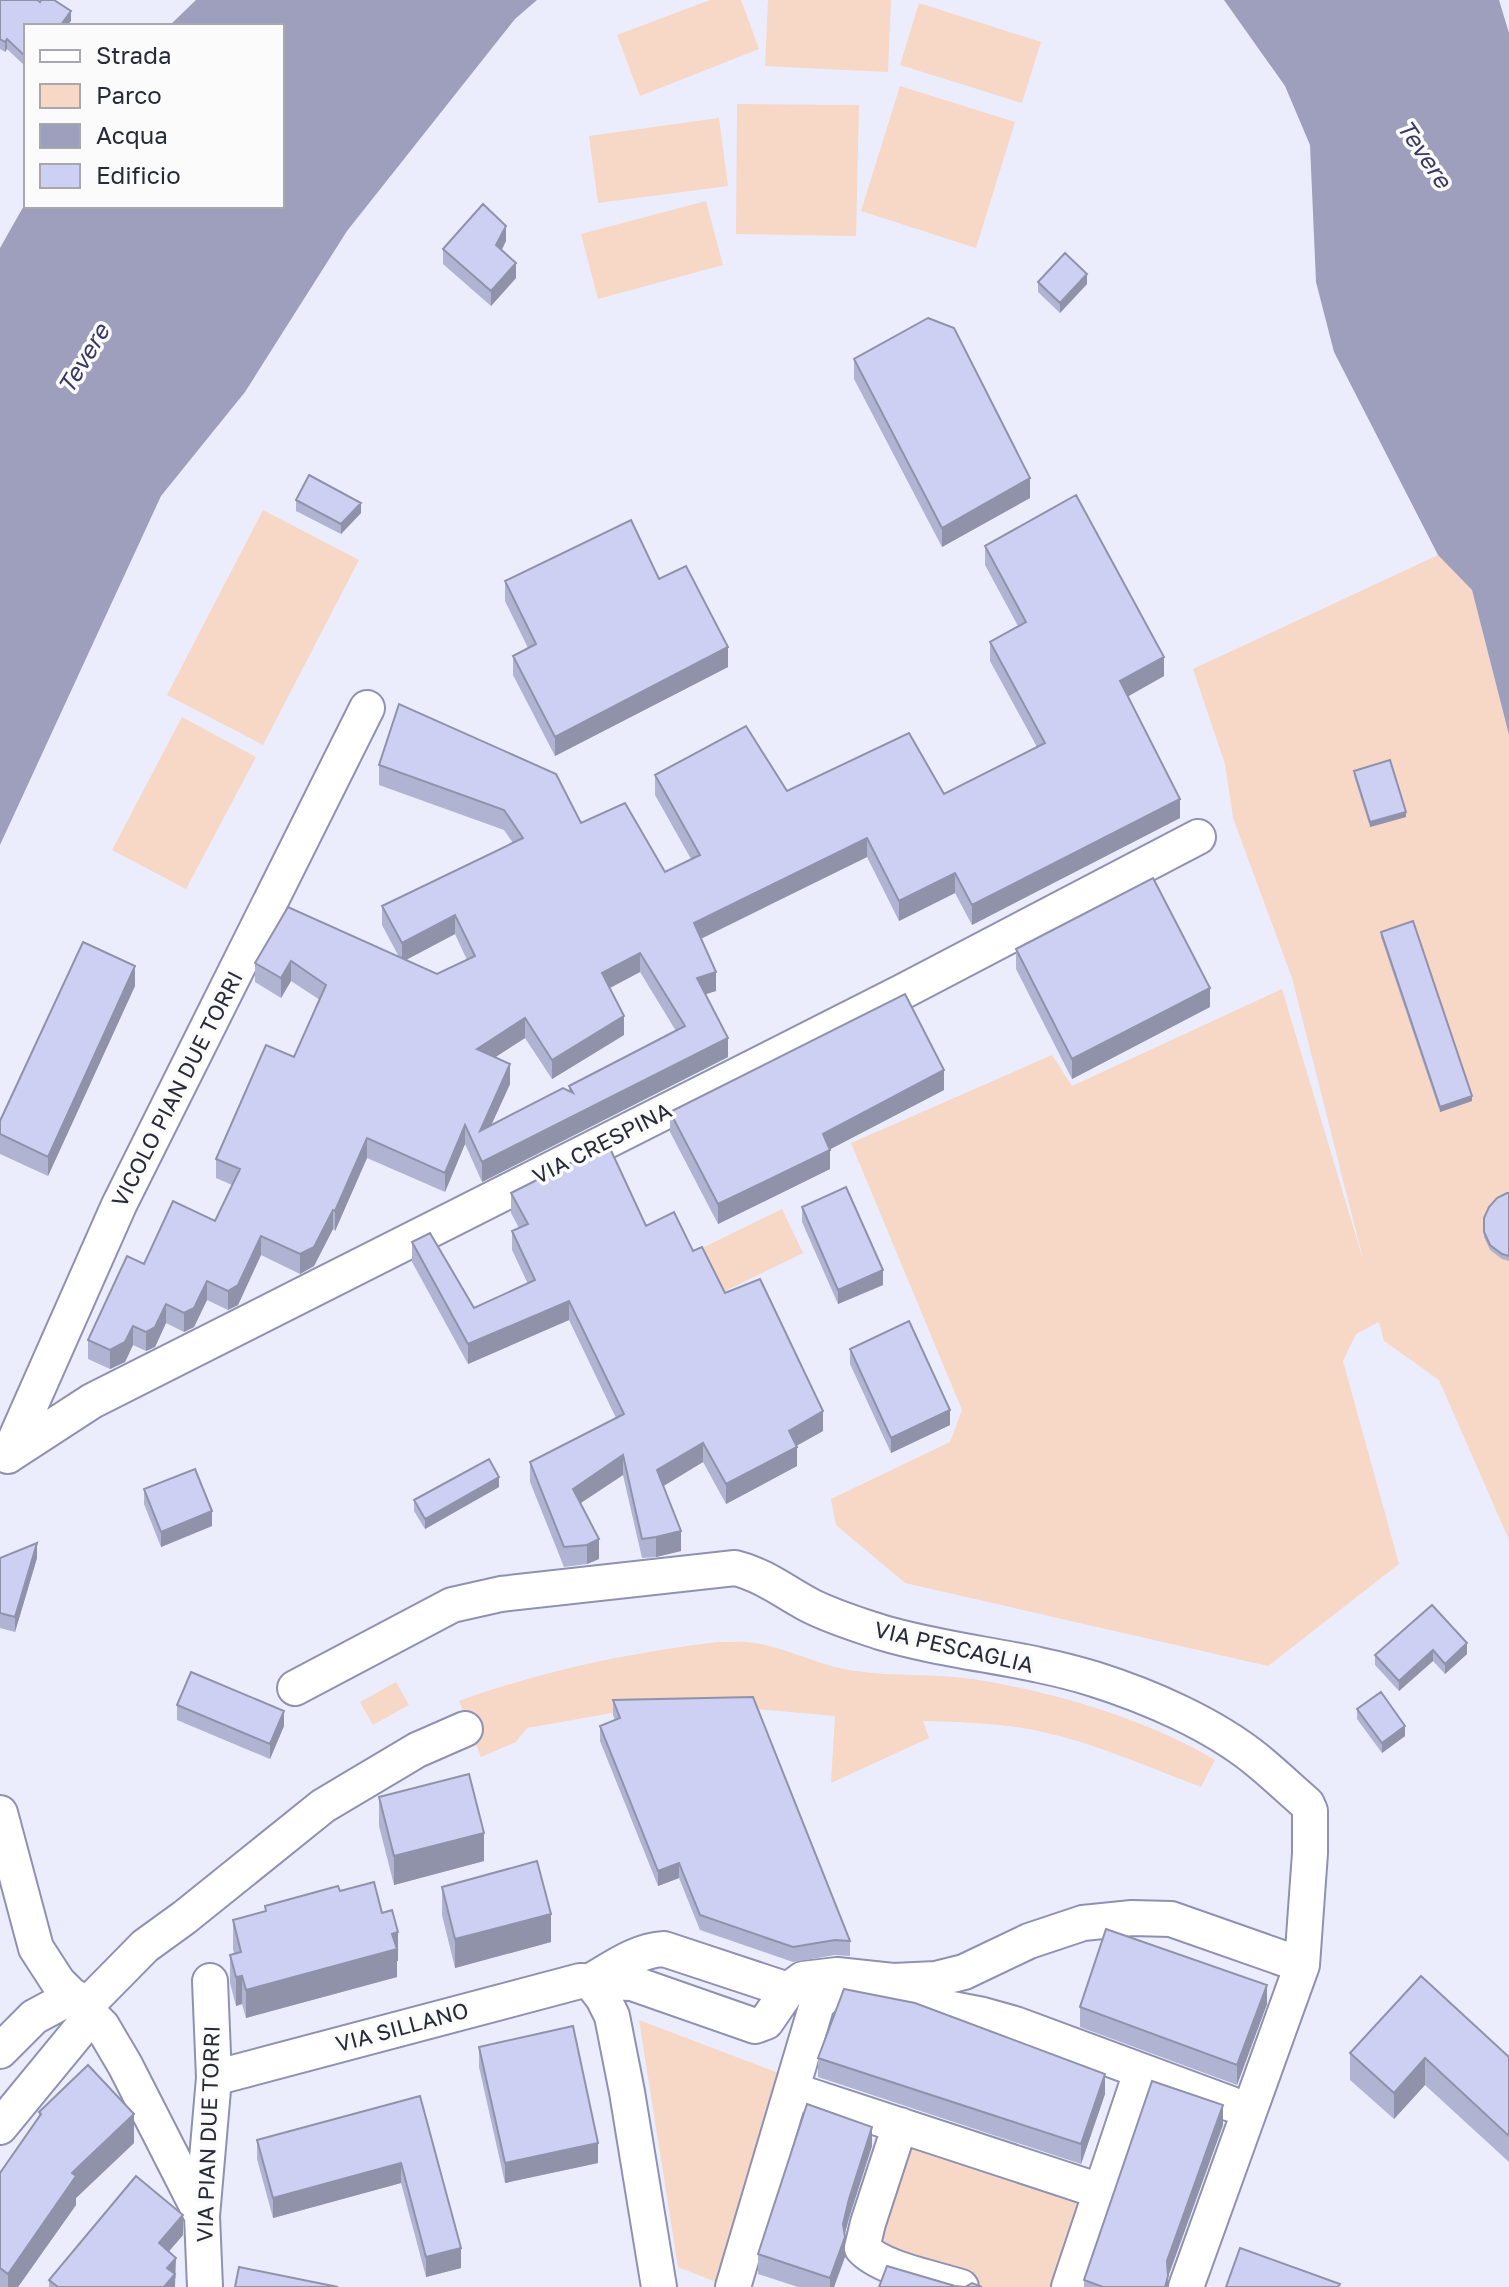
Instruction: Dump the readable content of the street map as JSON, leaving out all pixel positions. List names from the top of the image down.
{
  "streets": {
    "street": [
      "VICOLO PIAN DUE TORRI",
      "VIA CRESPINA",
      "VIA PESCAGLIA",
      "VIA SILLANO",
      "VIA PIAN DUE TORRI"
    ]
  },
  "crossings": [
    ["VICOLO PIAN DUE TORRI", "VIA CRESPINA"],
    ["VIA PESCAGLIA", "VIA SILLANO"],
    ["VIA SILLANO", "VIA PIAN DUE TORRI"]
  ],
  "water": ["Tevere"],
  "legend": [
    "Strada",
    "Parco",
    "Acqua",
    "Edificio"
  ]
}
